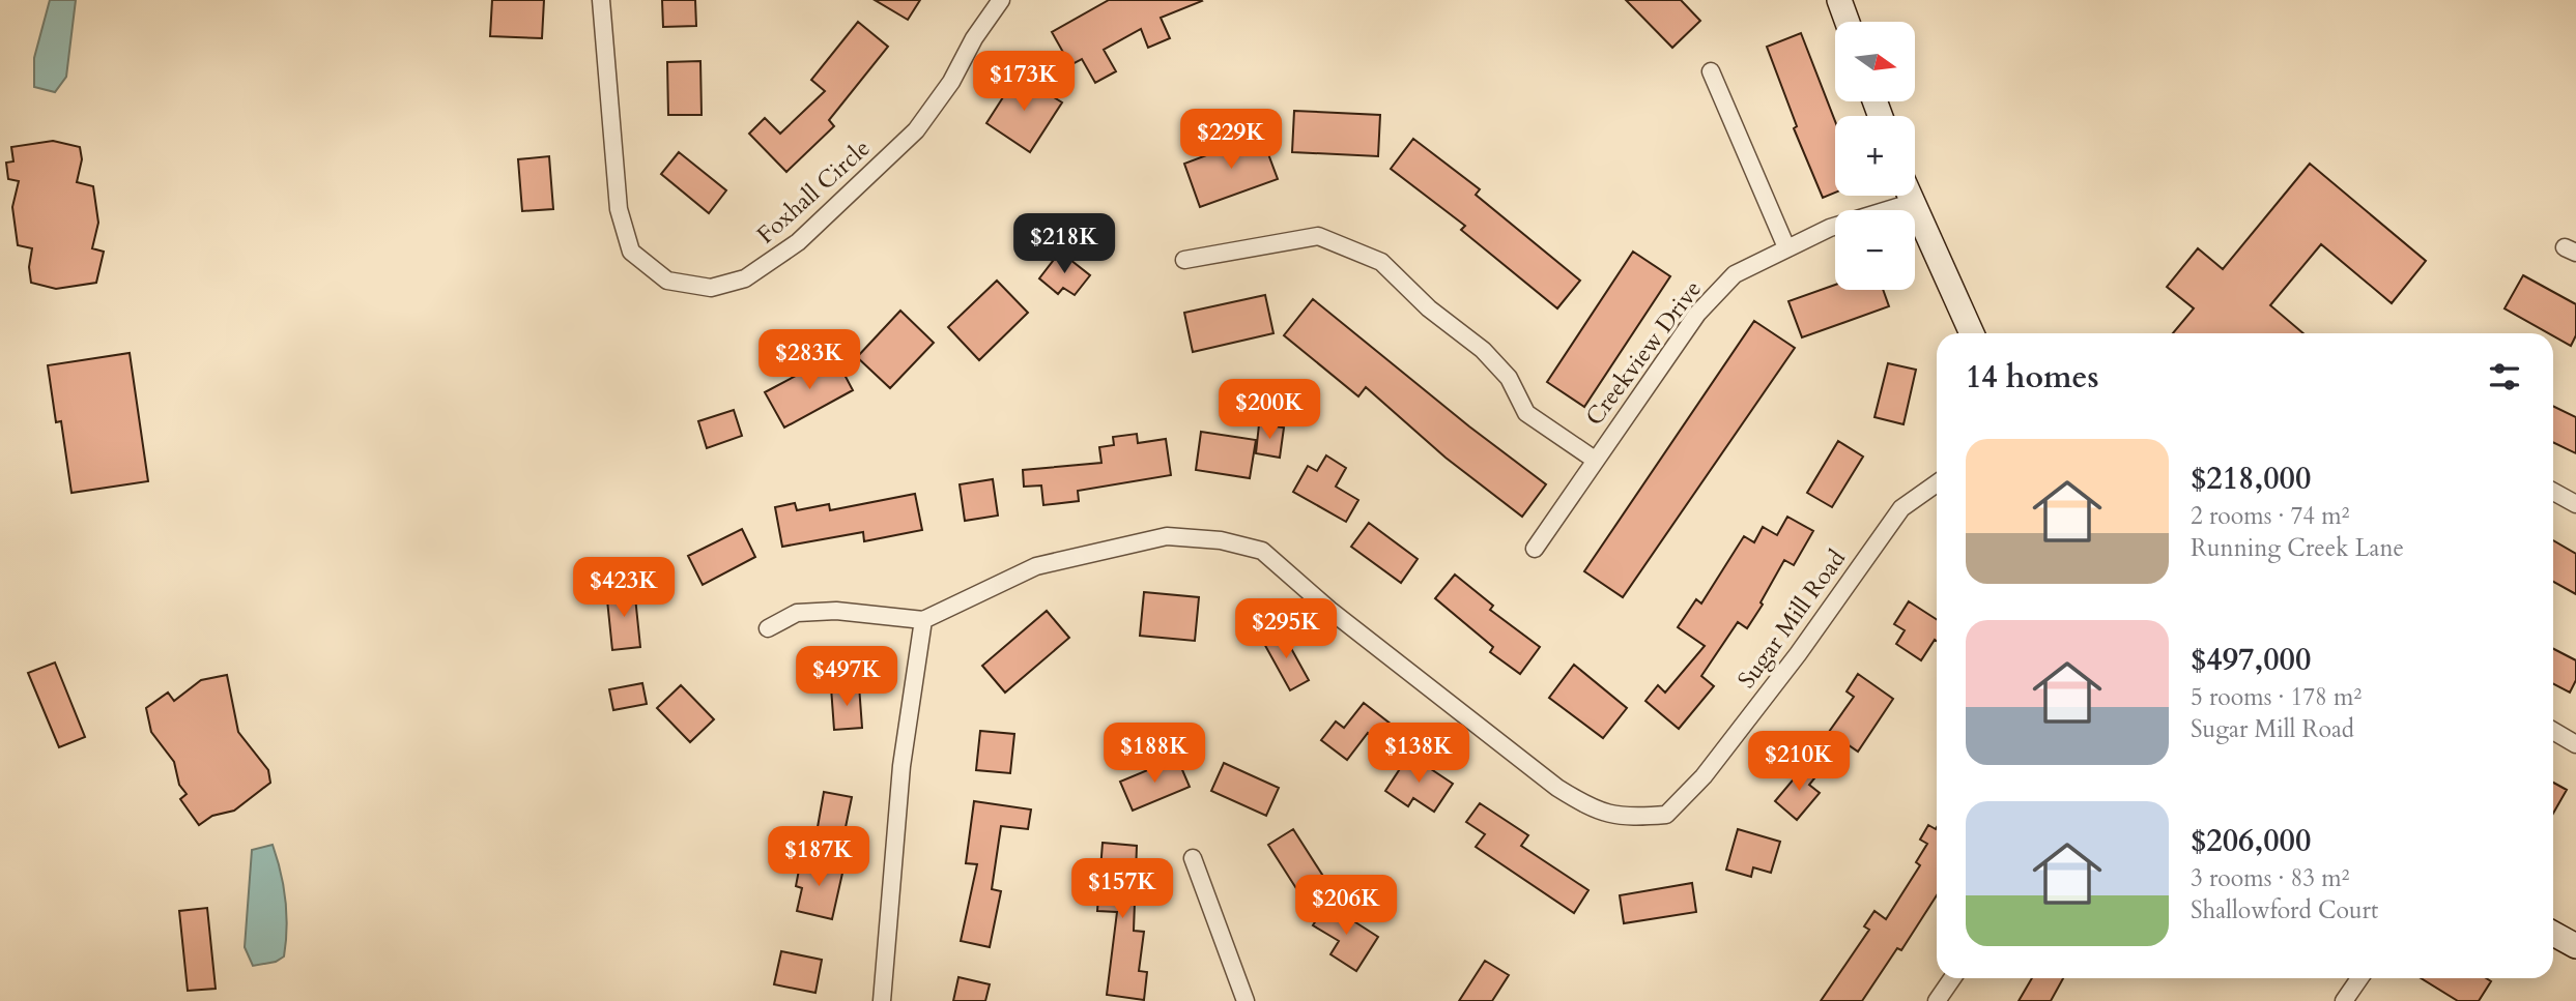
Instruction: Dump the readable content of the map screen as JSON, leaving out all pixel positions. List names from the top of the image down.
{
  "streets": {
    "street": ["Foxhall Circle", "Creekview Drive", "Sugar Mill Road"]
  },
  "north": "right",
  "page": {
    "map_buttons": ["+", "−"],
    "price": [
      "$173K",
      "$229K",
      "$218K",
      "$283K",
      "$200K",
      "$423K",
      "$295K",
      "$497K",
      "$188K",
      "$138K",
      "$210K",
      "$187K",
      "$157K",
      "$206K"
    ],
    "heading": "14 homes",
    "list": [
      {
        "name": "$218,000",
        "note": "2 rooms · 74 m² · Running Creek Lane"
      },
      {
        "name": "$497,000",
        "note": "5 rooms · 178 m² · Sugar Mill Road"
      },
      {
        "name": "$206,000",
        "note": "3 rooms · 83 m² · Shallowford Court"
      }
    ]
  }
}
